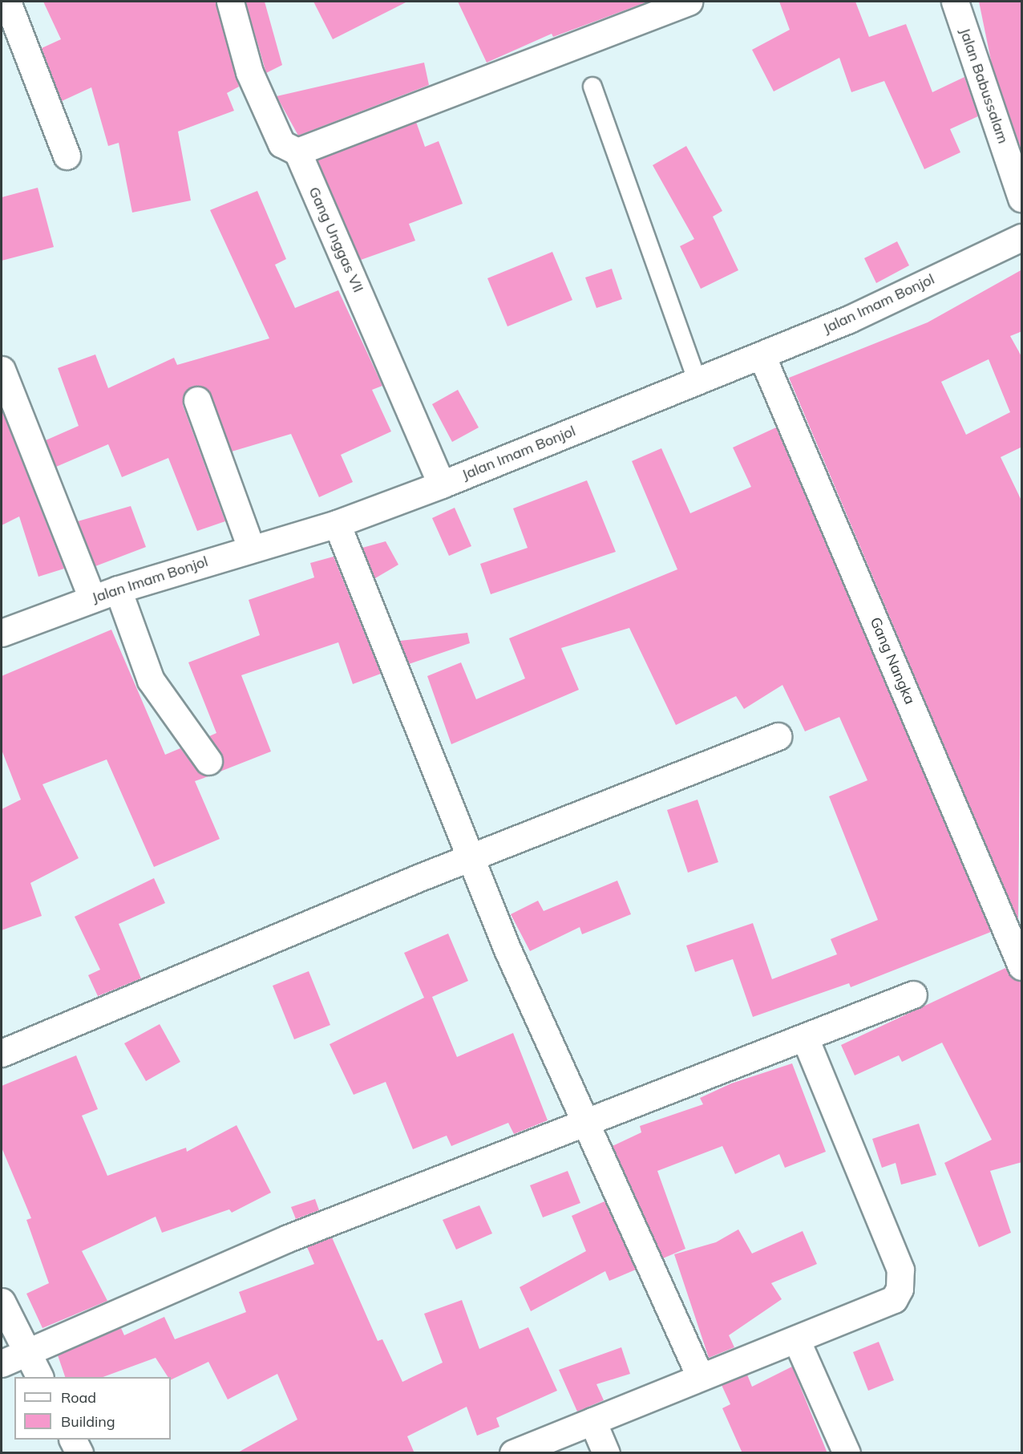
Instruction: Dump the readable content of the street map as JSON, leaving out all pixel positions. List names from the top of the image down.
{
  "streets": {
    "street": [
      "Jalan Babussalam",
      "Gang Unggas VII",
      "Jalan Imam Bonjol",
      "Gang Nangka"
    ]
  },
  "crossings": [
    ["Gang Unggas VII", "Jalan Imam Bonjol"],
    ["Jalan Imam Bonjol", "Gang Nangka"]
  ],
  "legend": ["Road", "Building"]
}
